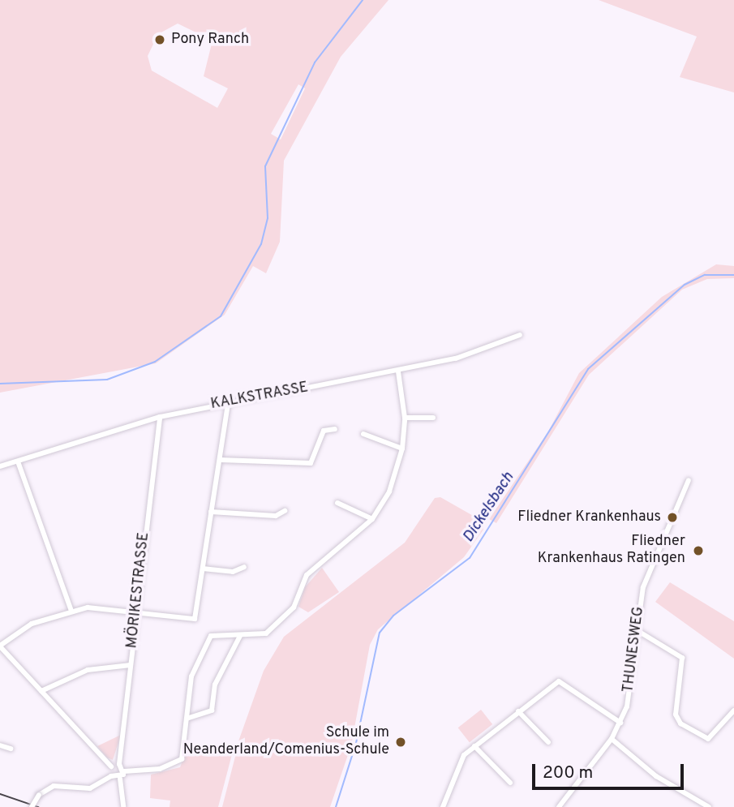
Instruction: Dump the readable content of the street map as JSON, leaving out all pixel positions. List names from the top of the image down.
{
  "streets": {
    "street": ["KALKSTRASSE", "MÖRIKESTRASSE", "THUNESWEG"]
  },
  "crossings": [
    ["KALKSTRASSE", "MÖRIKESTRASSE"]
  ],
  "water": ["Dickelsbach"],
  "places": [
    "Pony Ranch",
    "Fliedner Krankenhaus",
    "Fliedner Krankenhaus Ratingen",
    "Schule im Neanderland/Comenius-Schule"
  ],
  "scale_bar": "200 m"
}
